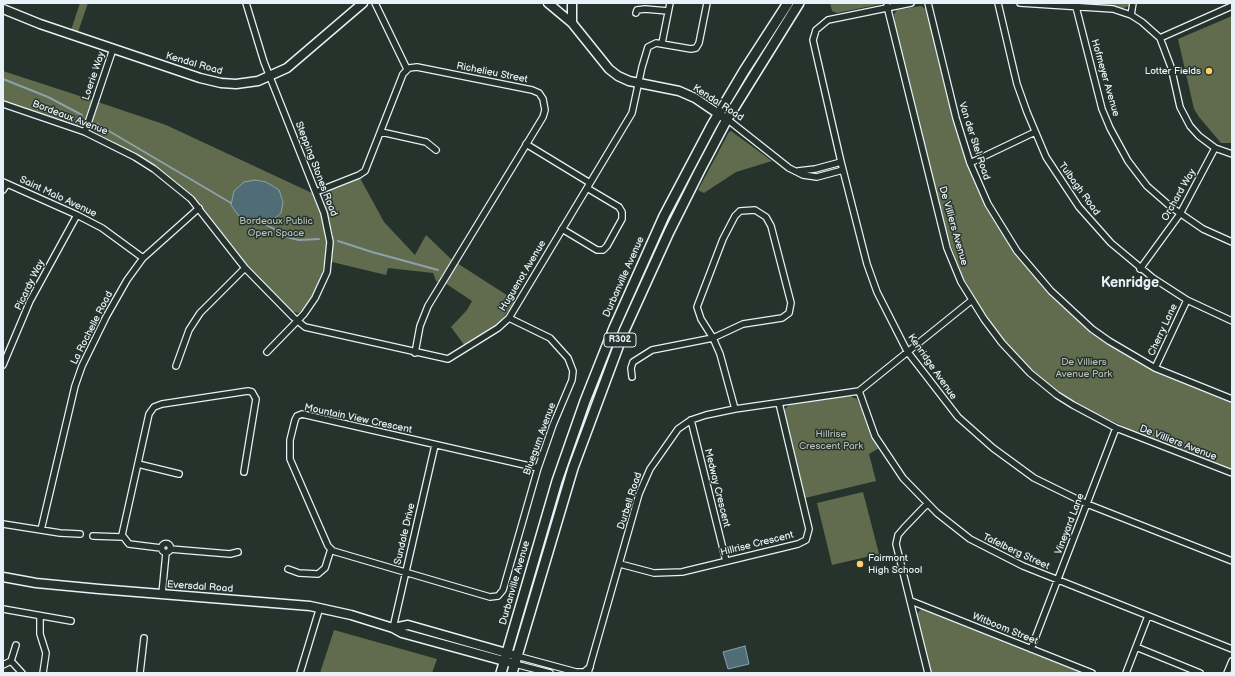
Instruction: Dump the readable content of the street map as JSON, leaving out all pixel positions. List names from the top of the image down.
{
  "streets": {
    "main road": ["Durbanville Avenue", "R302"],
    "street": [
      "Kendal Road",
      "Richelieu Street",
      "Loerie Way",
      "Hofmeyer Avenue",
      "Bordeaux Avenue",
      "Van der Stel Road",
      "Stepping Stones Road",
      "Tulbagh Road",
      "Orchard Way",
      "Saint Malo Avenue",
      "De Villiers Avenue",
      "Huguenot Avenue",
      "Picardy Way",
      "La Rochelle Road",
      "Cherry Lane",
      "Kenridge Avenue",
      "Mountain View Crescent",
      "Bluegum Avenue",
      "Medway Crescent",
      "Durbell Road",
      "Vineyard Lane",
      "Sundale Drive",
      "Hillrise Crescent",
      "Tafelberg Street",
      "Eversdal Road",
      "Witboom Street"
    ]
  },
  "crossings": [
    ["Kendal Road", "Loerie Way"],
    ["Kendal Road", "Stepping Stones Road"],
    ["Kendal Road", "Huguenot Avenue"],
    ["Kendal Road", "Durbanville Avenue"],
    ["Kendal Road", "R302"],
    ["Kendal Road", "Kenridge Avenue"],
    ["Richelieu Street", "Huguenot Avenue"],
    ["Loerie Way", "Bordeaux Avenue"],
    ["Hofmeyer Avenue", "Orchard Way"],
    ["Bordeaux Avenue", "Stepping Stones Road"],
    ["Bordeaux Avenue", "Huguenot Avenue"],
    ["Bordeaux Avenue", "La Rochelle Road"],
    ["Van der Stel Road", "Cherry Lane"],
    ["Stepping Stones Road", "Huguenot Avenue"],
    ["Tulbagh Road", "Orchard Way"],
    ["Tulbagh Road", "Cherry Lane"],
    ["Saint Malo Avenue", "Picardy Way"],
    ["Saint Malo Avenue", "La Rochelle Road"],
    ["De Villiers Avenue", "Kenridge Avenue"],
    ["De Villiers Avenue", "Vineyard Lane"],
    ["Huguenot Avenue", "Bluegum Avenue"],
    ["Durbanville Avenue", "Eversdal Road"],
    ["R302", "Eversdal Road"],
    ["Kenridge Avenue", "Vineyard Lane"],
    ["Mountain View Crescent", "Bluegum Avenue"],
    ["Mountain View Crescent", "Sundale Drive"],
    ["Bluegum Avenue", "Sundale Drive"],
    ["Medway Crescent", "Durbell Road"],
    ["Medway Crescent", "Hillrise Crescent"],
    ["Durbell Road", "Hillrise Crescent"],
    ["Durbell Road", "Tafelberg Street"],
    ["Vineyard Lane", "Tafelberg Street"],
    ["Vineyard Lane", "Witboom Street"],
    ["Sundale Drive", "Eversdal Road"]
  ],
  "districts": ["Kenridge"],
  "parks": ["Bordeaux Public Open Space", "De Villiers Avenue Park", "Hillrise Crescent Park"],
  "places": ["Lotter Fields", "Fairmont High School"]
}
